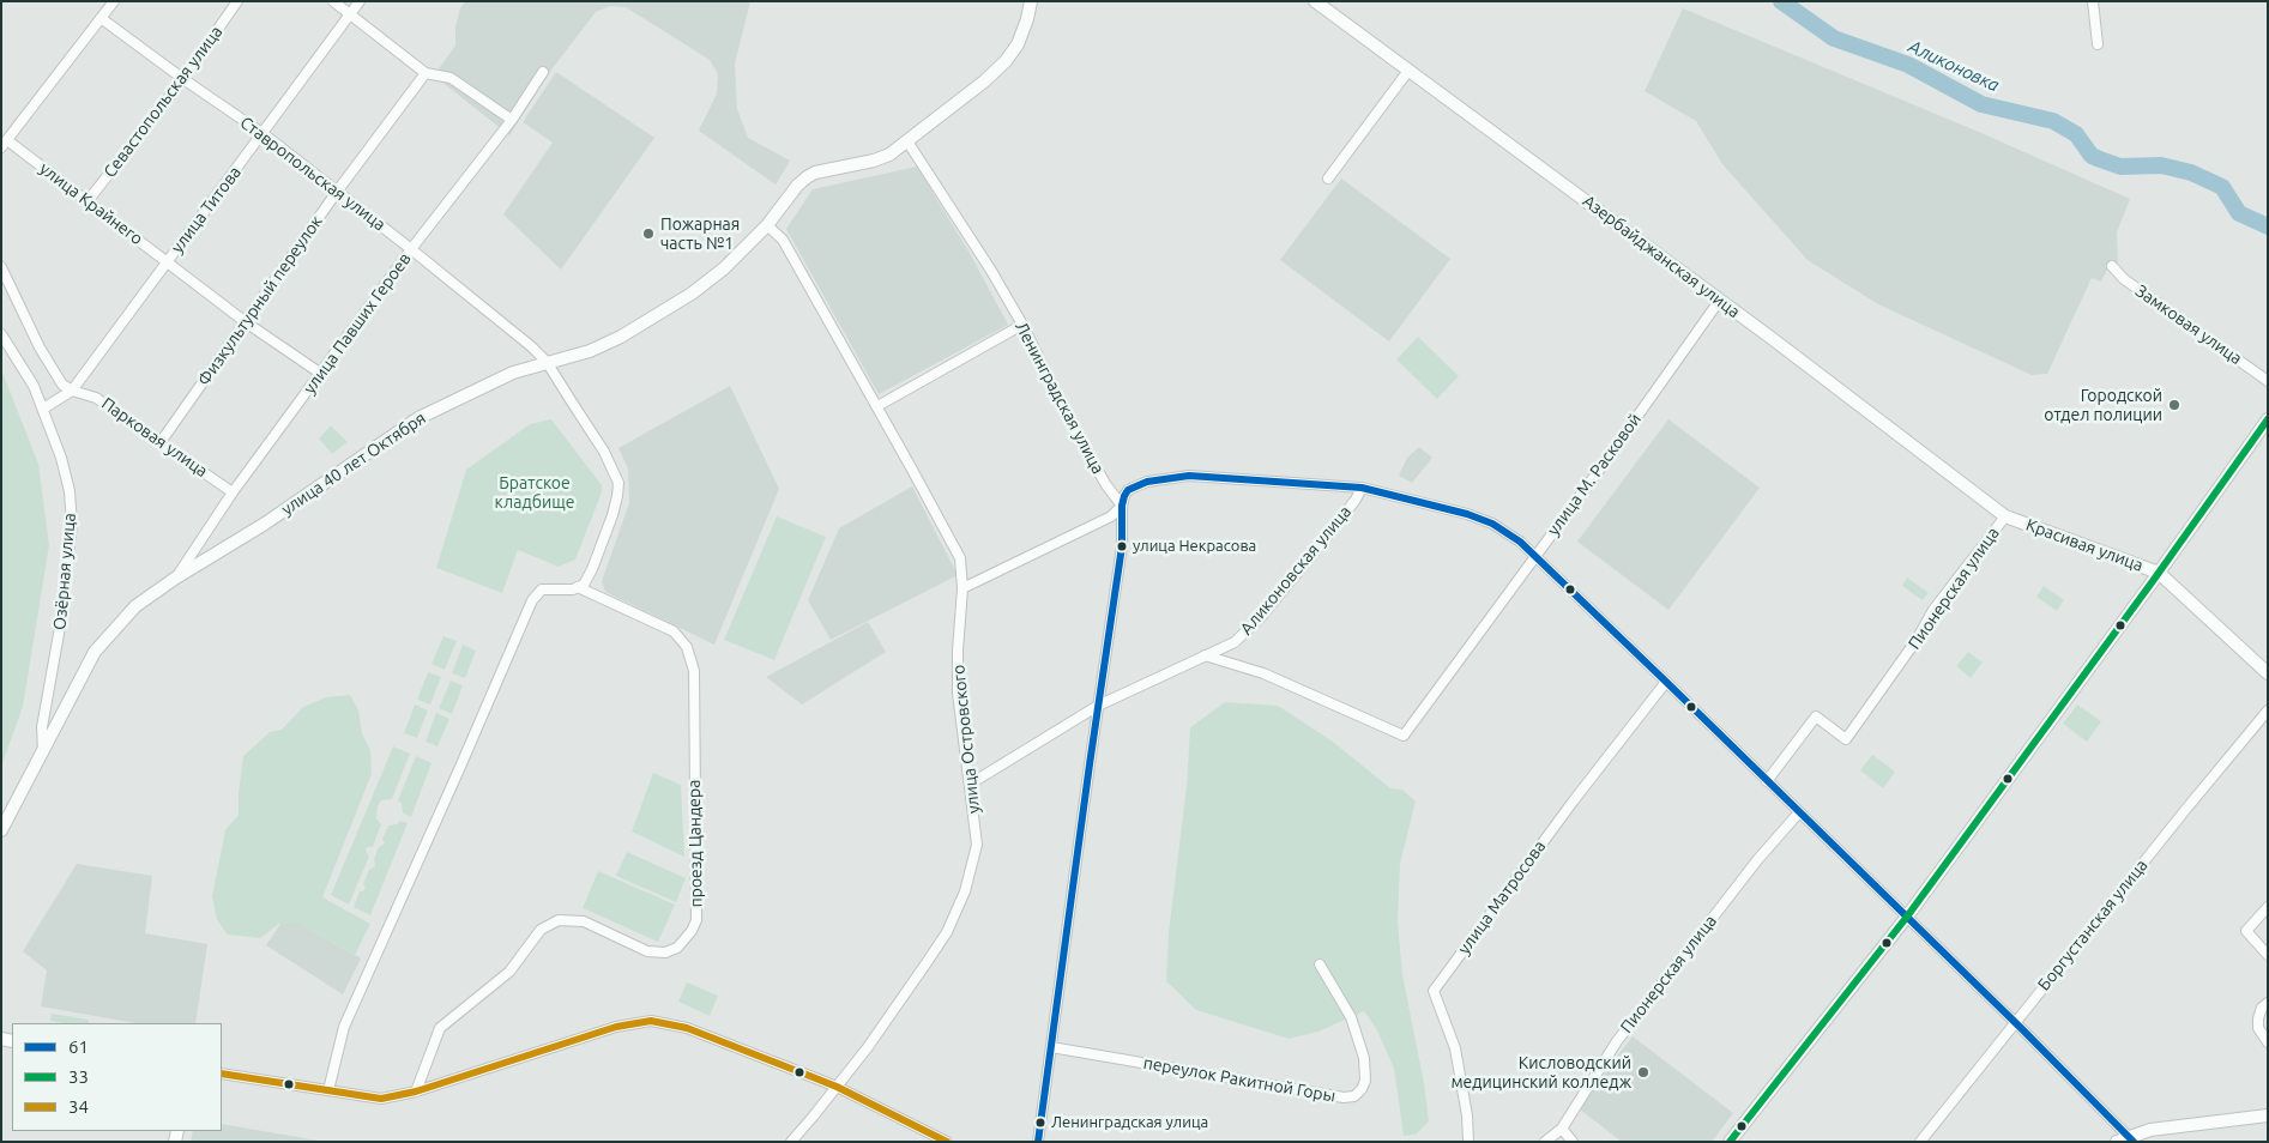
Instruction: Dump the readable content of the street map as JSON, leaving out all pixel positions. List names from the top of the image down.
{
  "streets": {
    "main road": ["Азербайджанская улица", "улица 40 лет Октября", "Красивая улица"],
    "street": [
      "Севастопольская улица",
      "Ставропольская улица",
      "улица Крайнего",
      "улица Титова",
      "Физкультурный переулок",
      "улица Павших Героев",
      "Замковая улица",
      "Ленинградская улица",
      "Парковая улица",
      "улица М. Расковой",
      "Аликоновская улица",
      "Озёрная улица",
      "Пионерская улица",
      "улица Островского",
      "проезд Цандера",
      "улица Матросова",
      "Боргустанская улица",
      "переулок Ракитной Горы"
    ]
  },
  "crossings": [
    ["Севастопольская улица", "Ставропольская улица"],
    ["Севастопольская улица", "улица Крайнего"],
    ["Ставропольская улица", "улица Титова"],
    ["Ставропольская улица", "Физкультурный переулок"],
    ["Ставропольская улица", "улица Павших Героев"],
    ["Ставропольская улица", "улица 40 лет Октября"],
    ["улица Крайнего", "улица Титова"],
    ["улица Крайнего", "Физкультурный переулок"],
    ["улица Крайнего", "улица Павших Героев"],
    ["улица Титова", "Парковая улица"],
    ["улица Титова", "Озёрная улица"],
    ["Азербайджанская улица", "улица М. Расковой"],
    ["Азербайджанская улица", "Красивая улица"],
    ["Азербайджанская улица", "Пионерская улица"],
    ["Физкультурный переулок", "Парковая улица"],
    ["улица Павших Героев", "Парковая улица"],
    ["улица Павших Героев", "улица 40 лет Октября"],
    ["Ленинградская улица", "улица 40 лет Октября"],
    ["улица 40 лет Октября", "Озёрная улица"],
    ["улица 40 лет Октября", "улица Островского"],
    ["улица М. Расковой", "Аликоновская улица"],
    ["Красивая улица", "Пионерская улица"],
    ["Аликоновская улица", "улица Островского"]
  ],
  "water": ["Аликоновка"],
  "parks": ["Братское кладбище"],
  "places": [
    "Пожарная часть №1",
    "Городской отдел полиции",
    "улица Некрасова",
    "Кисловодский медицинский колледж",
    "Ленинградская улица"
  ],
  "lines": ["transit line 33", "transit line 61", "transit line 34"],
  "legend": ["61", "33", "34"]
}
